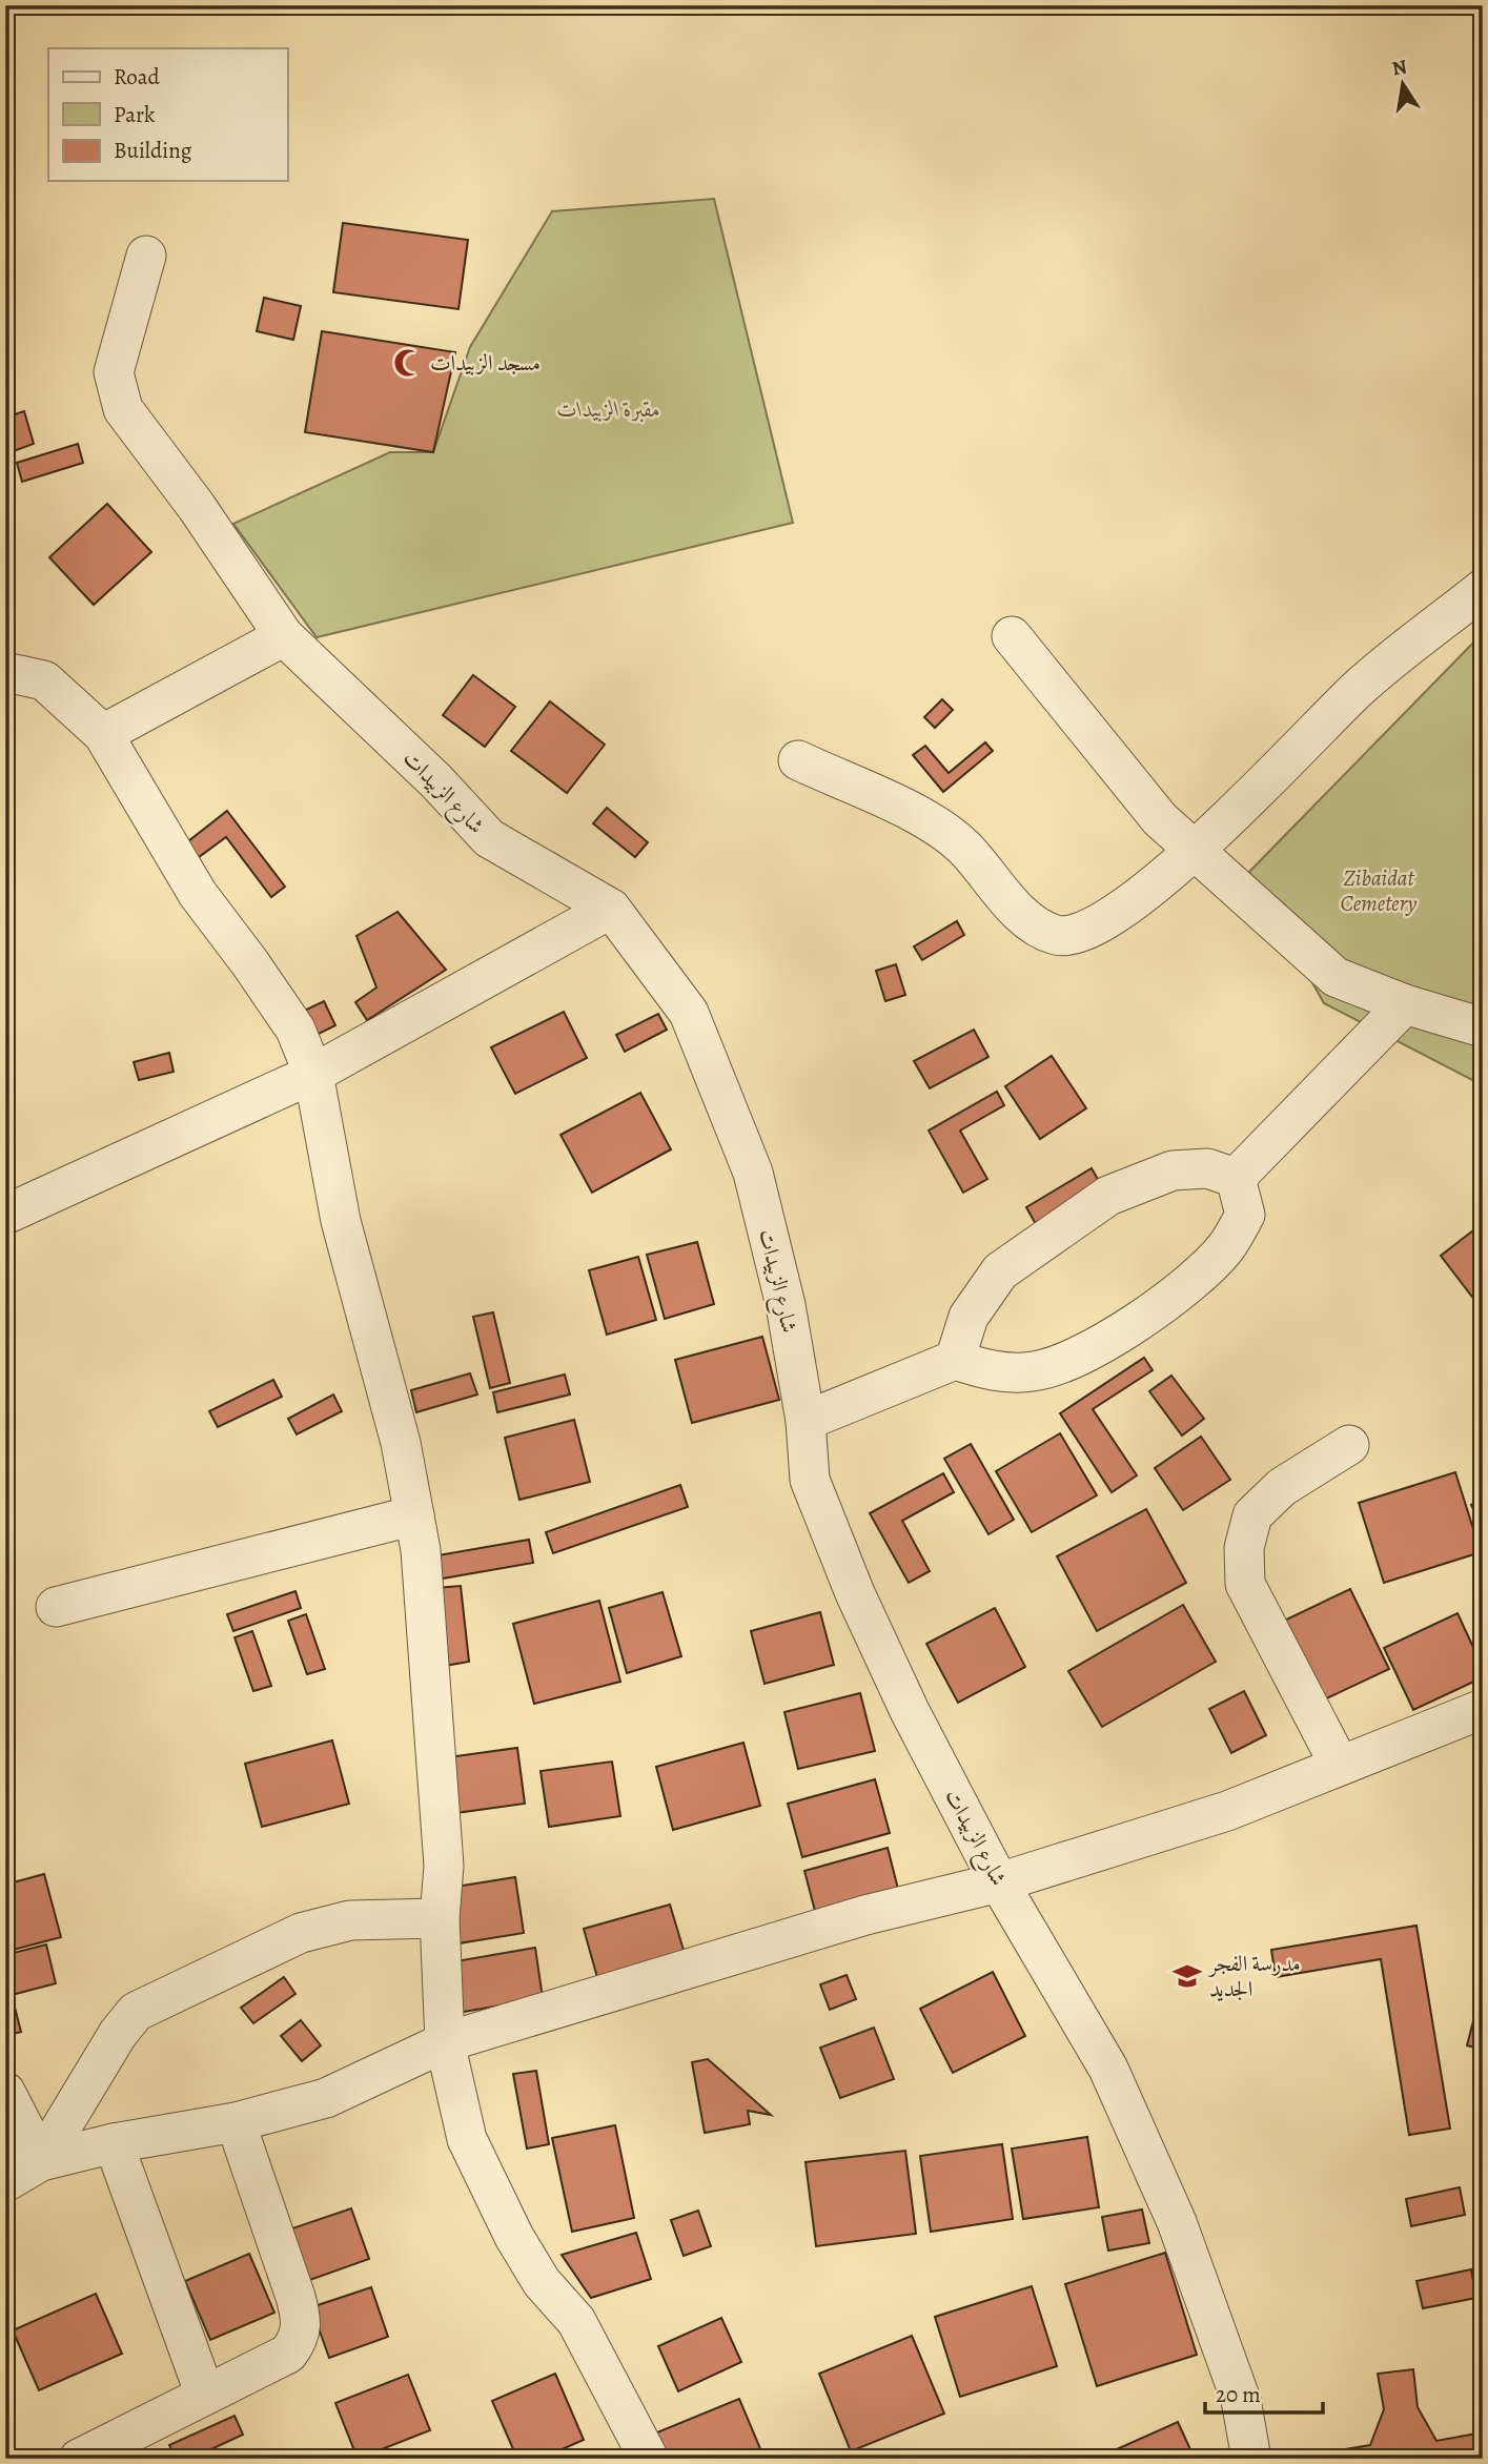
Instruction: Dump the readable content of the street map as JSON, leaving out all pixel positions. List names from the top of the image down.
{
  "streets": {
    "street": ["شارع الزبيدات"]
  },
  "parks": ["مقبرة الزبيدات", "Zibaidat Cemetery"],
  "places": {
    "mosque": ["مسجد الزبيدات"],
    "school or university": ["مدرسة الفجر الجديد"]
  },
  "legend": ["Road", "Park", "Building"],
  "scale_bar": "20 m",
  "north": "top"
}
